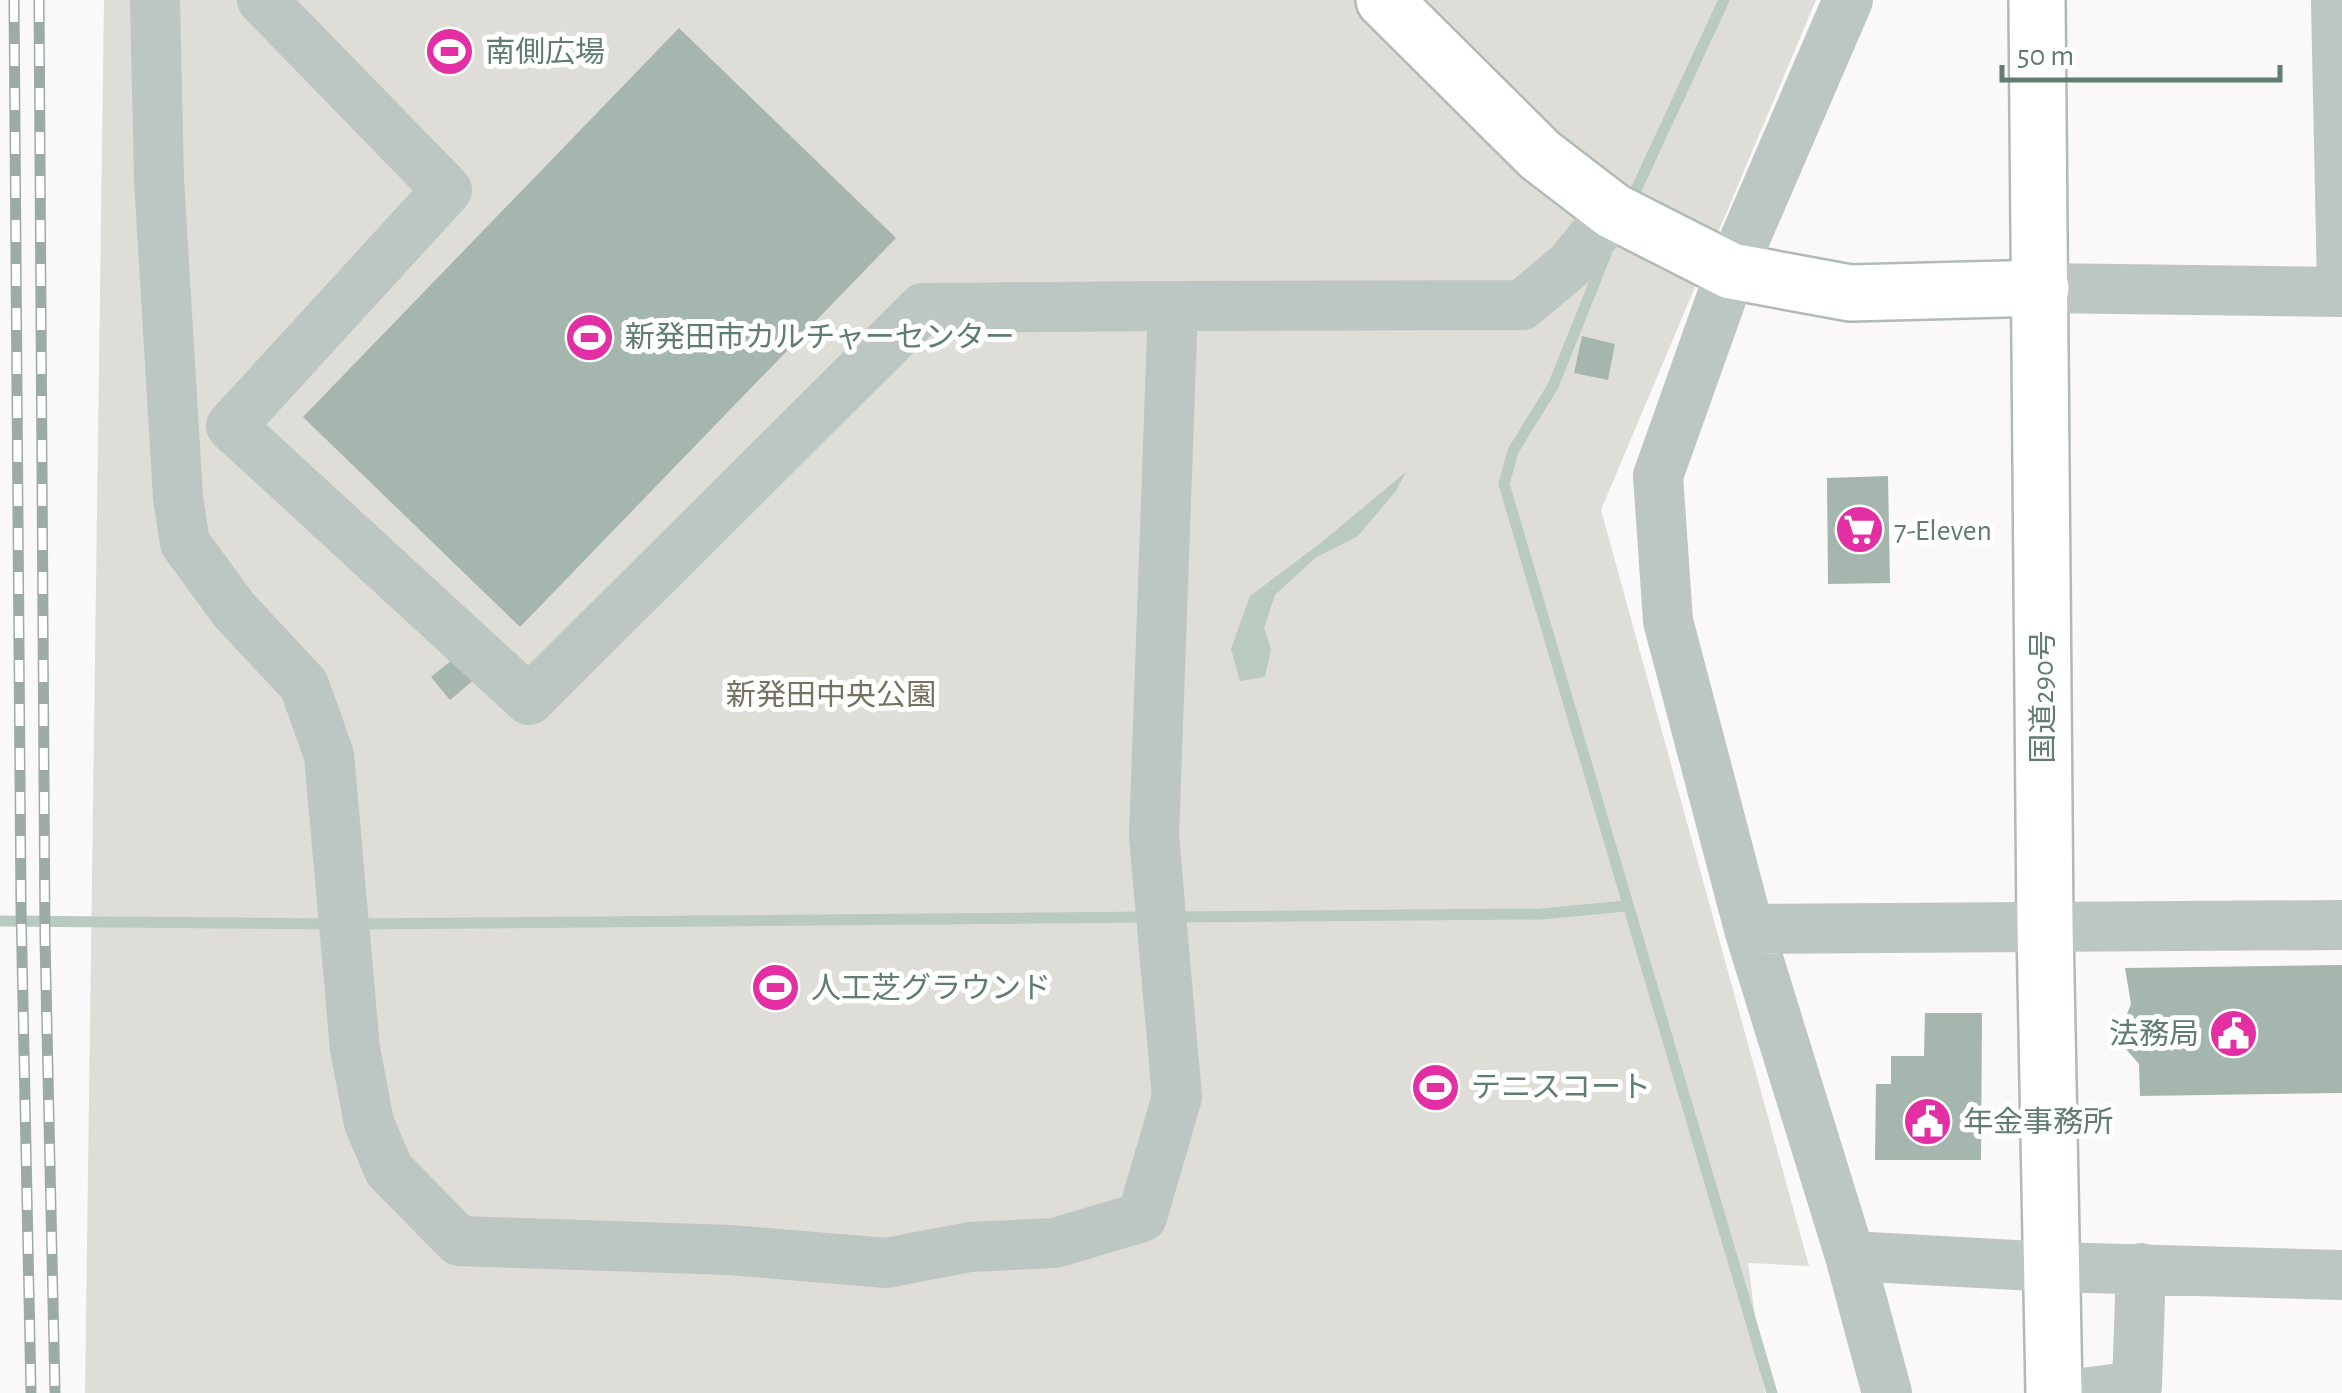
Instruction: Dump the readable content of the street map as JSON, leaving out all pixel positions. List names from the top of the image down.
{
  "streets": {
    "main road": ["国道290号"]
  },
  "parks": ["新発田中央公園"],
  "places": {
    "sports": [
      "南側広場",
      "新発田市カルチャーセンター",
      "人工芝グラウンド",
      "テニスコート"
    ],
    "supermarket": ["7-Eleven"],
    "public building": ["法務局", "年金事務所"]
  },
  "scale_bar": "50 m"
}
